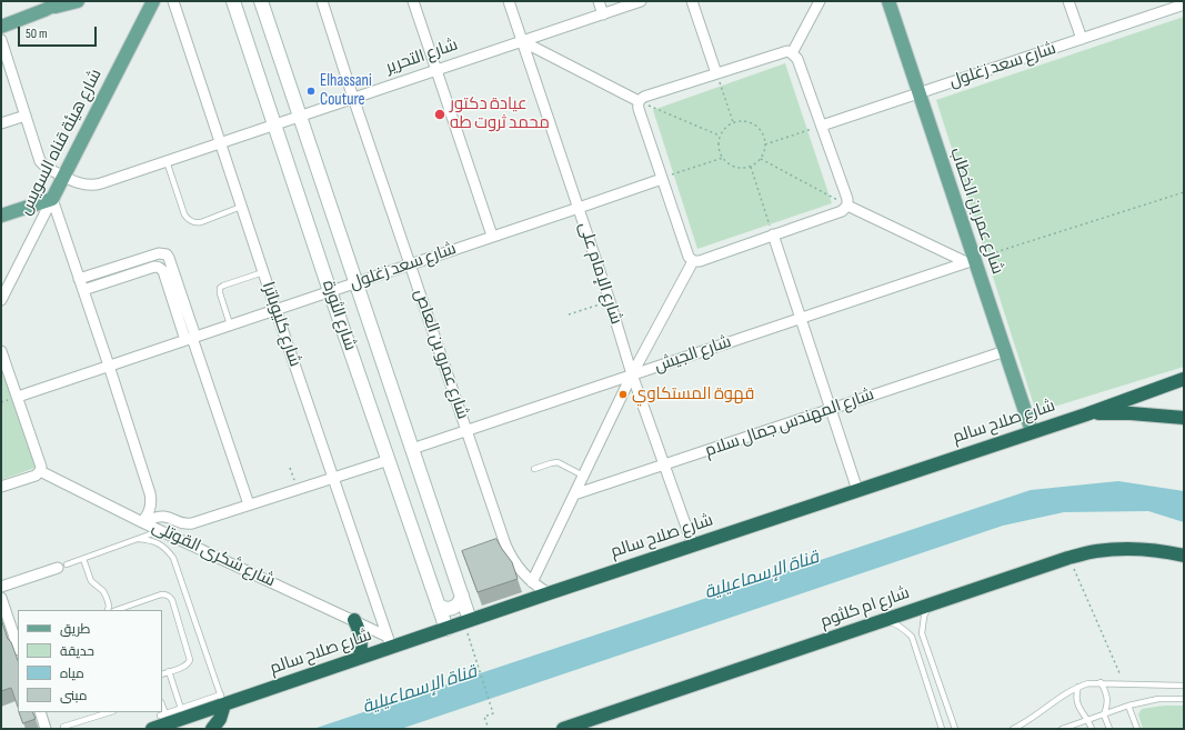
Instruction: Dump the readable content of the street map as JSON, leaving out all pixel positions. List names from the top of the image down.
{
  "streets": {
    "highway": ["شارع صلاح سالم", "شارع ام كلثوم"],
    "main road": ["شارع هيئة قناه السويس", "شارع عمر بن الخطاب"],
    "street": [
      "شارع التحرير",
      "شارع سعد زغلول",
      "شارع الإمام على",
      "شارع الثورة",
      "شارع كليوباترا",
      "شارع عمرو بن العاص",
      "شارع الجيش",
      "شارع المهندس جمال سلام",
      "شارع شكرى القوتلى"
    ]
  },
  "crossings": [
    ["شارع التحرير", "شارع هيئة قناه السويس"],
    ["شارع التحرير", "شارع الإمام على"],
    ["شارع التحرير", "شارع الثورة"],
    ["شارع التحرير", "شارع كليوباترا"],
    ["شارع التحرير", "شارع عمرو بن العاص"],
    ["شارع سعد زغلول", "شارع عمر بن الخطاب"],
    ["شارع سعد زغلول", "شارع الإمام على"],
    ["شارع سعد زغلول", "شارع الثورة"],
    ["شارع سعد زغلول", "شارع كليوباترا"],
    ["شارع سعد زغلول", "شارع عمرو بن العاص"],
    ["شارع عمر بن الخطاب", "شارع الجيش"],
    ["شارع عمر بن الخطاب", "شارع صلاح سالم"],
    ["شارع عمر بن الخطاب", "شارع المهندس جمال سلام"],
    ["شارع الإمام على", "شارع الجيش"],
    ["شارع الإمام على", "شارع صلاح سالم"],
    ["شارع الإمام على", "شارع المهندس جمال سلام"],
    ["شارع الثورة", "شارع الجيش"],
    ["شارع الثورة", "شارع صلاح سالم"],
    ["شارع كليوباترا", "شارع صلاح سالم"],
    ["شارع كليوباترا", "شارع شكرى القوتلى"],
    ["شارع عمرو بن العاص", "شارع الجيش"],
    ["شارع عمرو بن العاص", "شارع صلاح سالم"],
    ["شارع صلاح سالم", "شارع شكرى القوتلى"]
  ],
  "water": ["قناة الإسماعيلية"],
  "places": ["Elhassani Couture", "عيادة دكتور محمد ثروت طه", "قهوة المستكاوي"],
  "legend": [
    "طريق",
    "حديقة",
    "مياه",
    "مبنى"
  ],
  "scale_bar": "50 m"
}
